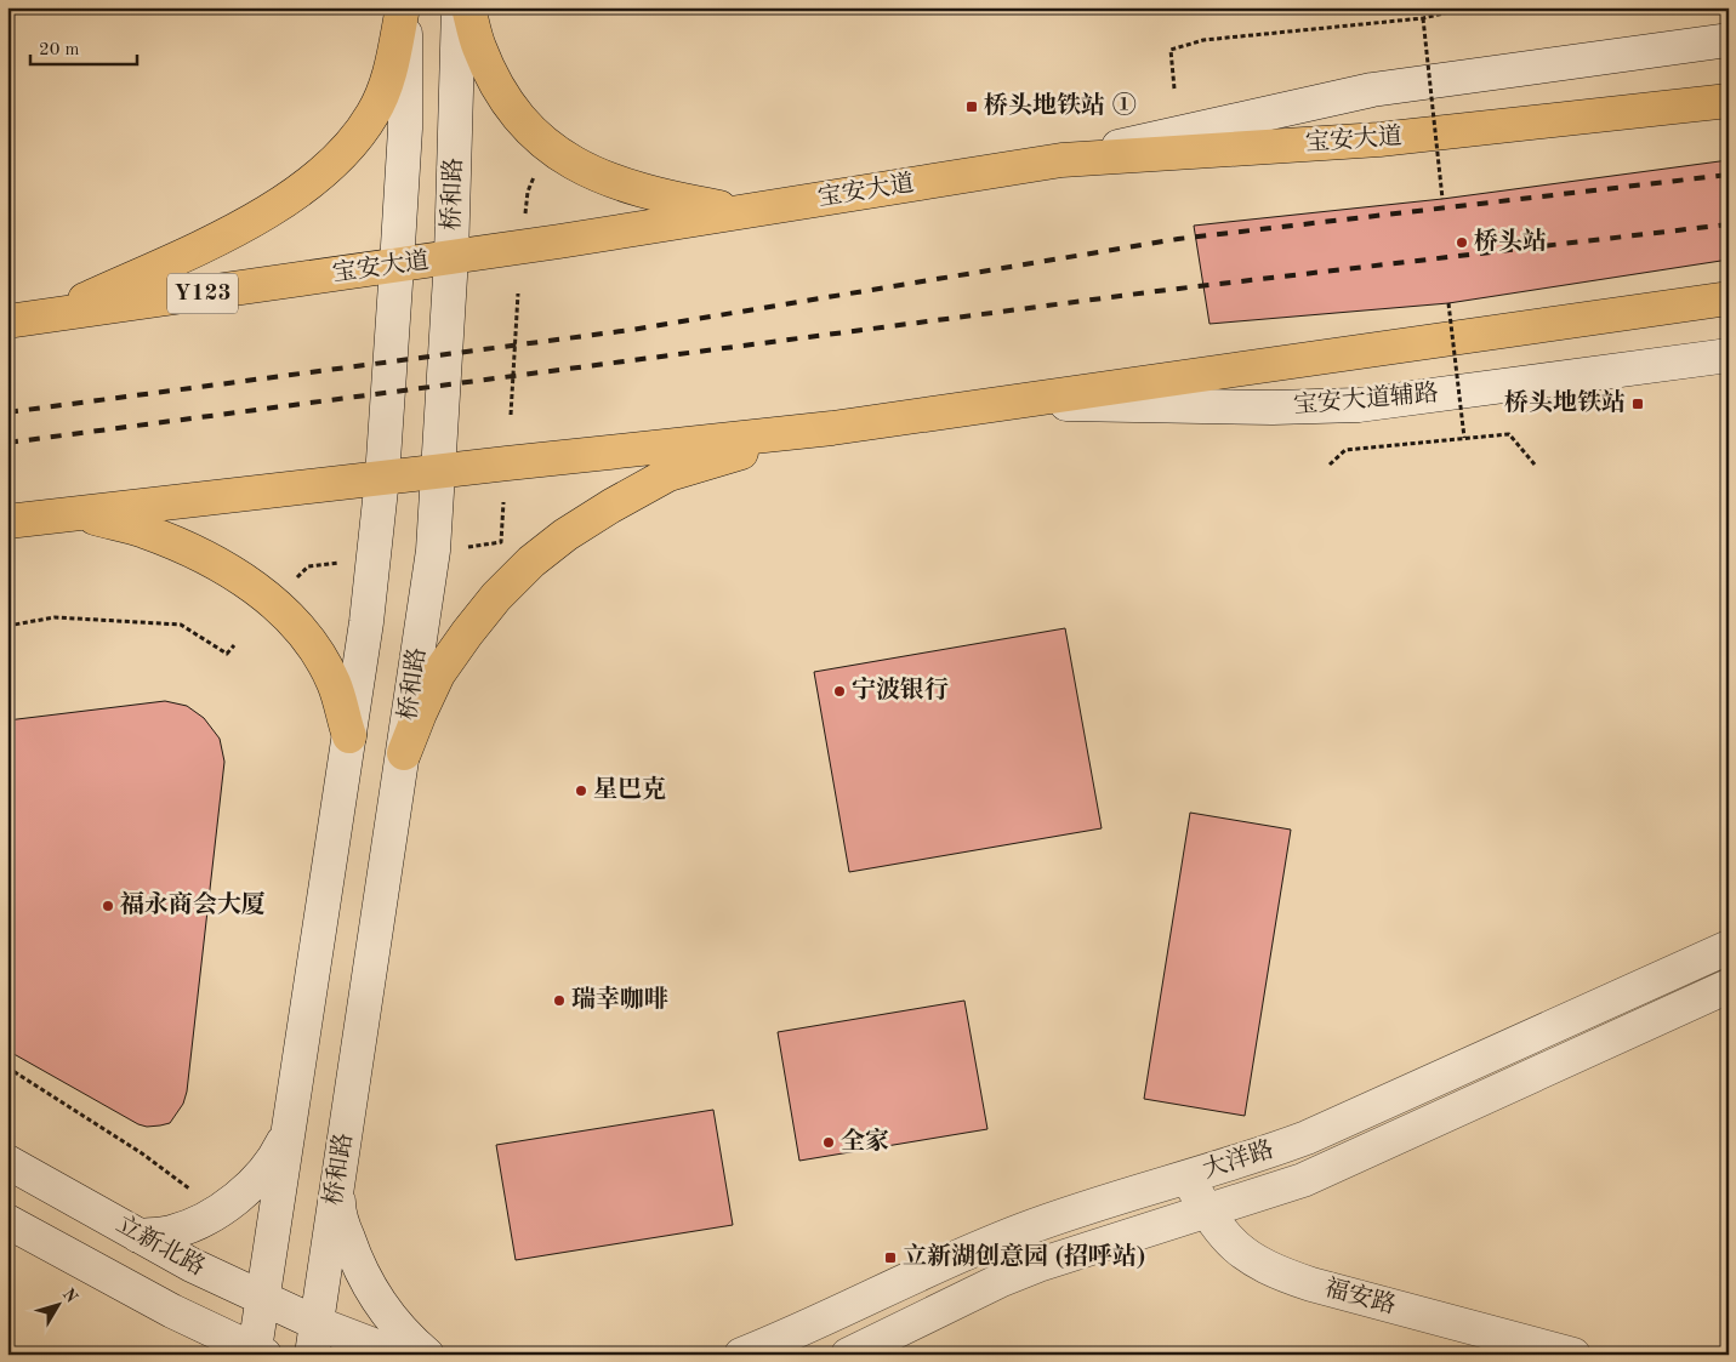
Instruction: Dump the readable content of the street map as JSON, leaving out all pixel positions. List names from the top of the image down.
{
  "streets": {
    "main road": [
      "宝安大道",
      "桥和路",
      "Y123",
      "宝安大道辅路",
      "大洋路",
      "立新北路",
      "福安路"
    ]
  },
  "crossings": [
    ["宝安大道", "桥和路"],
    ["桥和路", "立新北路"],
    ["大洋路", "福安路"]
  ],
  "places": {
    "transit": ["桥头地铁站 ①", "桥头地铁站", "立新湖创意园 (招呼站)"],
    "other": [
      "桥头站",
      "宁波银行",
      "星巴克",
      "福永商会大厦",
      "瑞幸咖啡",
      "全家"
    ]
  },
  "scale_bar": "20 m",
  "north": "top right"
}
